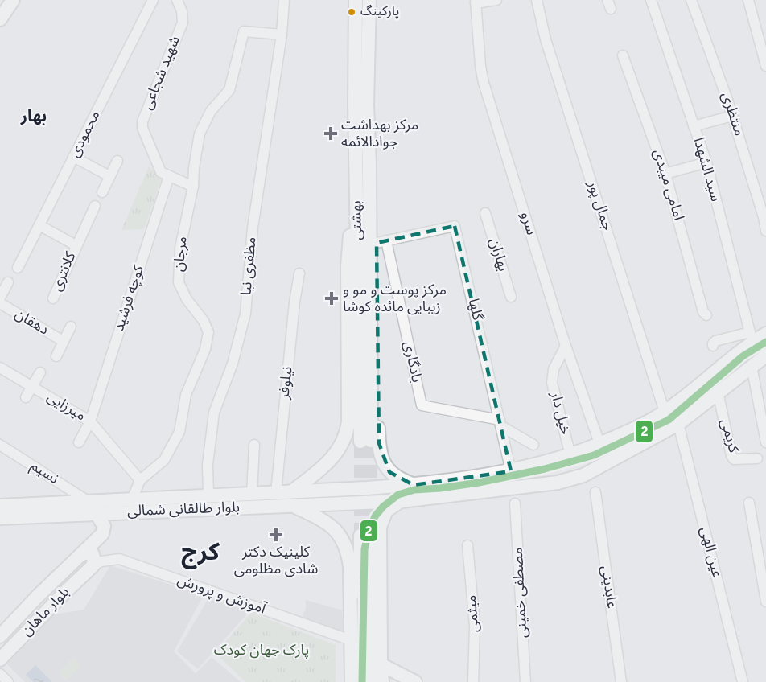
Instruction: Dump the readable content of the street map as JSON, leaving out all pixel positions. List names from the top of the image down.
{
  "streets": {
    "main road": ["بهشتى", "بلوار طالقانی شمالی", "بلوار ماهان"],
    "street": [
      "شهید شجاعی",
      "منتظری",
      "محمودی",
      "سید الشهدا",
      "امامی میبدی",
      "جمال پور",
      "سرو",
      "مرجان",
      "بهاران",
      "مظفری نیا",
      "کلانتری",
      "كوچه فرشيد",
      "گلها",
      "دهقان",
      "یادگاری",
      "نیلوفر",
      "میرزایی",
      "خیل دار",
      "کریمی",
      "نسیم",
      "عین الهی",
      "عابدینی",
      "مصطفی خمینی",
      "آموزش و پرورش",
      "میثمی"
    ]
  },
  "crossings": [
    ["شهید شجاعی", "مرجان"],
    ["شهید شجاعی", "كوچه فرشيد"],
    ["محمودی", "کلانتری"],
    ["سید الشهدا", "بلوار طالقانی شمالی"],
    ["جمال پور", "بلوار طالقانی شمالی"],
    ["سرو", "خیل دار"],
    ["سرو", "بلوار طالقانی شمالی"],
    ["مرجان", "مظفری نیا"],
    ["مرجان", "میرزایی"],
    ["مرجان", "بلوار طالقانی شمالی"],
    ["مظفری نیا", "بلوار طالقانی شمالی"],
    ["كوچه فرشيد", "میرزایی"],
    ["گلها", "یادگاری"],
    ["گلها", "بلوار طالقانی شمالی"],
    ["نیلوفر", "بلوار طالقانی شمالی"],
    ["خیل دار", "بلوار طالقانی شمالی"],
    ["نسیم", "بلوار طالقانی شمالی"],
    ["بلوار طالقانی شمالی", "بلوار ماهان"],
    ["آموزش و پرورش", "بلوار ماهان"]
  ],
  "districts": ["بهار", "کرج"],
  "parks": ["پارک جهان کودک"],
  "places": {
    "other": ["پارکینگ"],
    "health": ["مرکز بهداشت جوادالائمه", "مرکز پوست و مو و زیبایی مائده کوشا", "کلینیک دکتر شادی مظلومی"]
  },
  "lines": ["transit line 2"]
}
